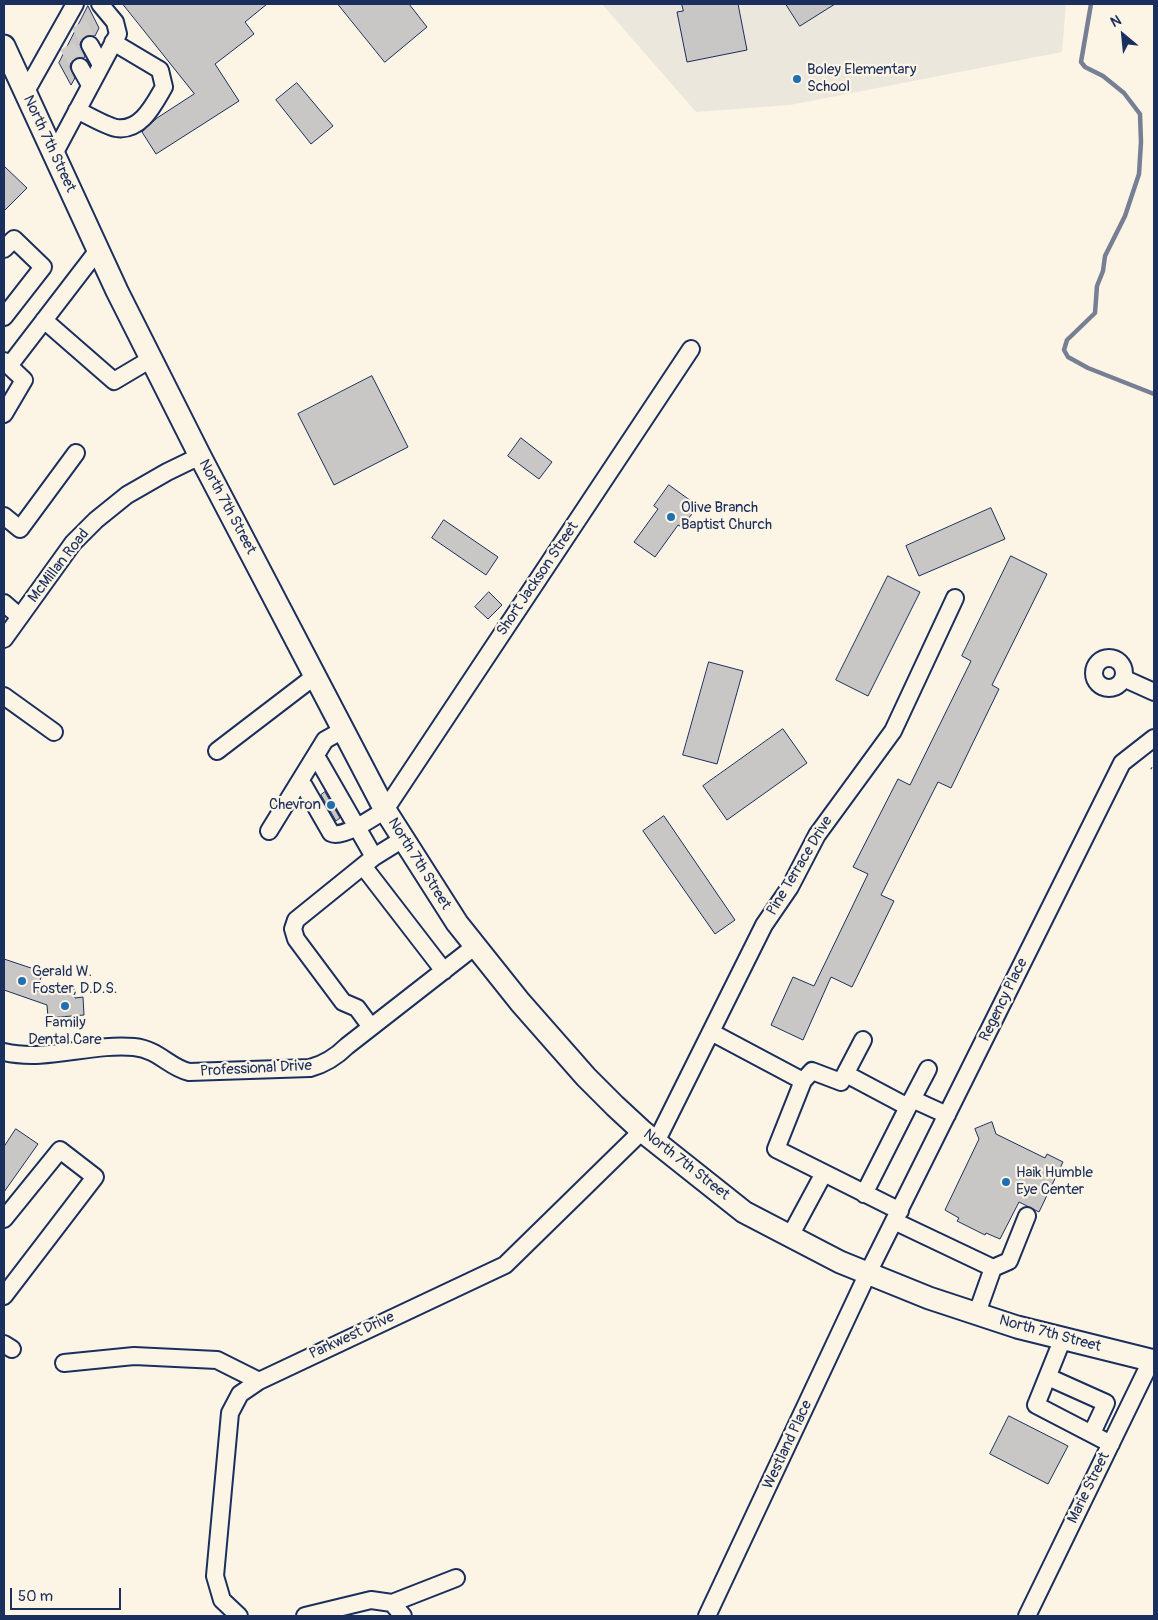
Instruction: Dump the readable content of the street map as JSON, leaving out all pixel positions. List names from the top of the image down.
{
  "streets": {
    "main road": ["North 7th Street"],
    "street": [
      "McMillan Road",
      "Short Jackson Street",
      "Pine Terrace Drive",
      "Regency Place",
      "Professional Drive",
      "Parkwest Drive",
      "Westland Place",
      "Marie Street"
    ]
  },
  "crossings": [
    ["North 7th Street", "McMillan Road"],
    ["North 7th Street", "Short Jackson Street"],
    ["North 7th Street", "Pine Terrace Drive"],
    ["North 7th Street", "Regency Place"],
    ["North 7th Street", "Professional Drive"],
    ["North 7th Street", "Parkwest Drive"],
    ["North 7th Street", "Westland Place"],
    ["North 7th Street", "Marie Street"],
    ["Pine Terrace Drive", "Parkwest Drive"],
    ["Regency Place", "Westland Place"]
  ],
  "places": [
    "Boley Elementary School",
    "Olive Branch Baptist Church",
    "Chevron",
    "Gerald W. Foster, D.D.S.",
    "Family Dental Care",
    "Haik Humble Eye Center"
  ],
  "scale_bar": "50 m",
  "north": "top left"
}
